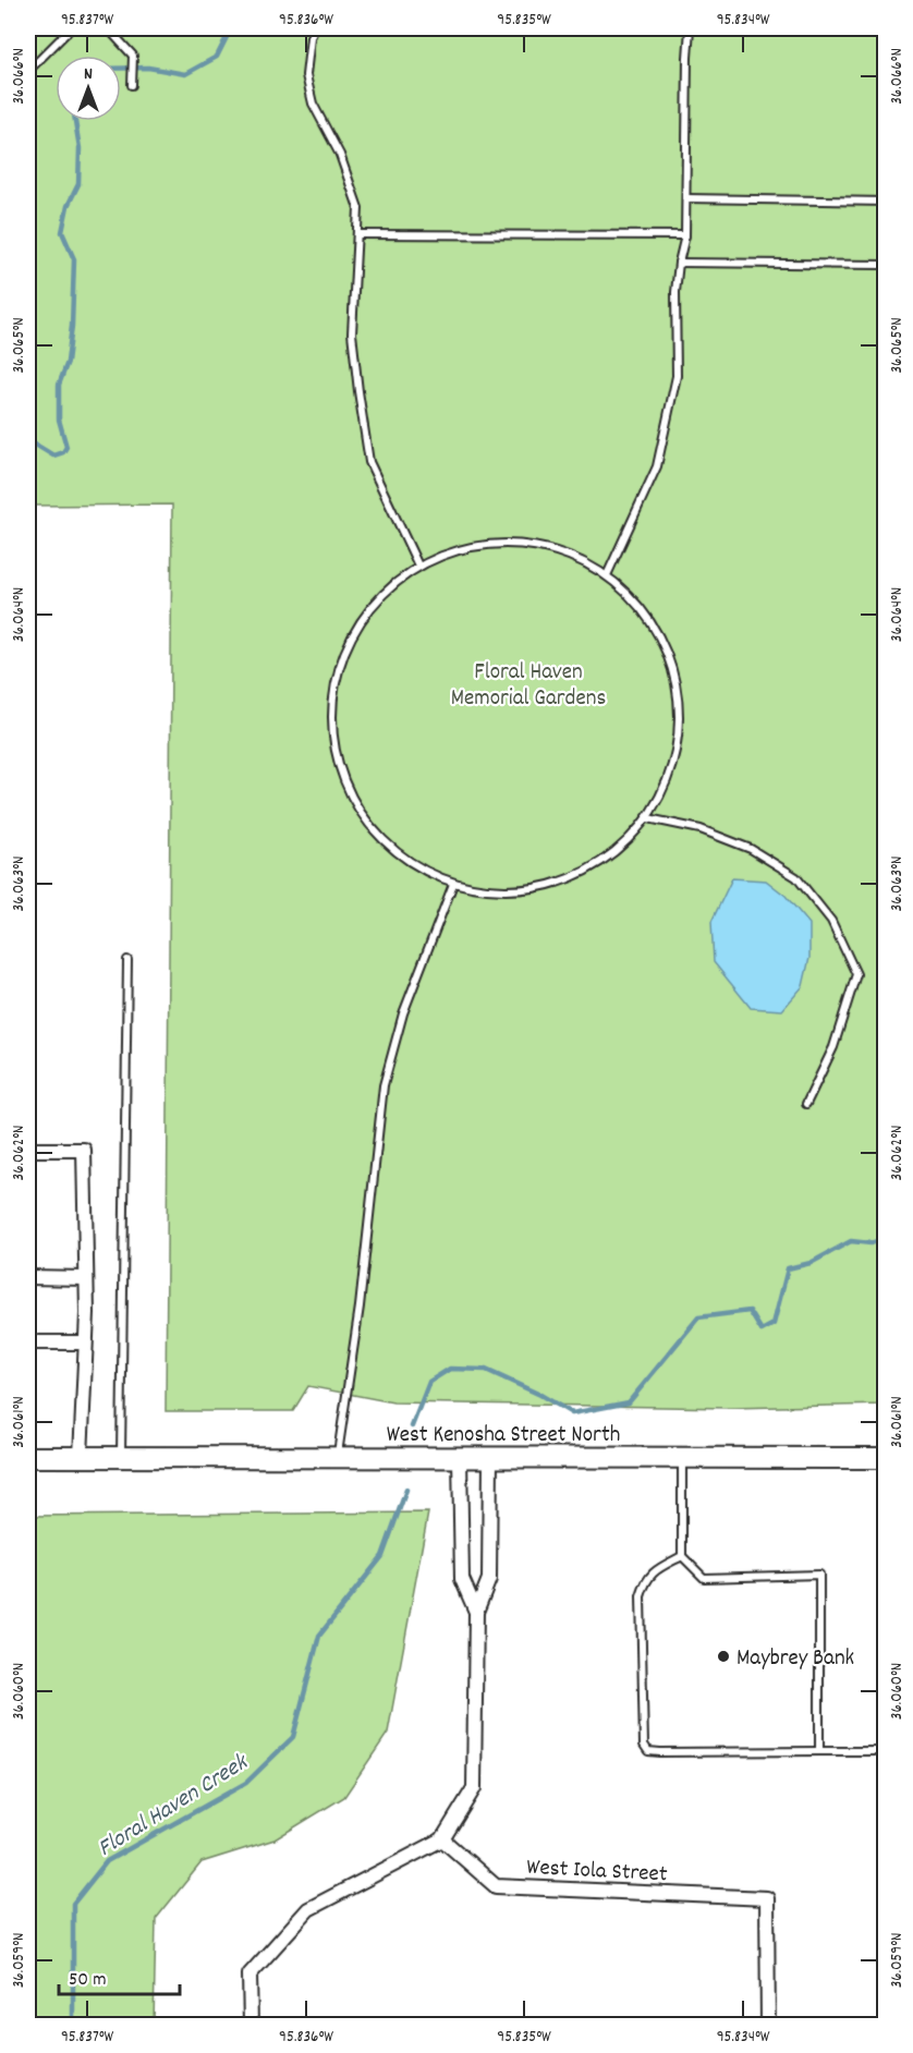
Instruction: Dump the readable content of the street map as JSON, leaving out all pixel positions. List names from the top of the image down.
{
  "streets": {
    "main road": ["West Kenosha Street North"],
    "street": ["West Iola Street"]
  },
  "water": ["Floral Haven Creek"],
  "parks": ["Floral Haven Memorial Gardens"],
  "places": ["Maybrey Bank"],
  "scale_bar": "50 m",
  "north": "top",
  "coordinates": [
    "95.837°W",
    "95.836°W",
    "95.835°W",
    "95.834°W",
    "36.066°N",
    "36.065°N",
    "36.064°N",
    "36.063°N",
    "36.062°N",
    "36.061°N",
    "36.060°N",
    "36.059°N"
  ]
}
